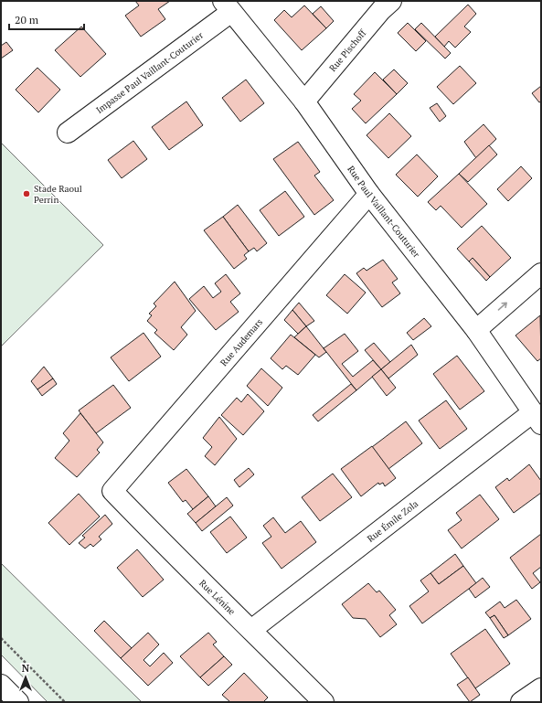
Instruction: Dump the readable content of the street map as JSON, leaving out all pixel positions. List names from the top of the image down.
{
  "streets": {
    "street": [
      "Rue Pischoff",
      "Impasse Paul Vaillant-Couturier",
      "Rue Paul Vaillant-Couturier",
      "Rue Audemars",
      "Rue Émile Zola",
      "Rue Lénine"
    ]
  },
  "crossings": [
    ["Rue Pischoff", "Rue Paul Vaillant-Couturier"],
    ["Impasse Paul Vaillant-Couturier", "Rue Paul Vaillant-Couturier"],
    ["Rue Paul Vaillant-Couturier", "Rue Audemars"],
    ["Rue Paul Vaillant-Couturier", "Rue Émile Zola"],
    ["Rue Audemars", "Rue Lénine"],
    ["Rue Émile Zola", "Rue Lénine"]
  ],
  "places": ["Stade Raoul Perrin"],
  "scale_bar": "20 m",
  "north": "top"
}
